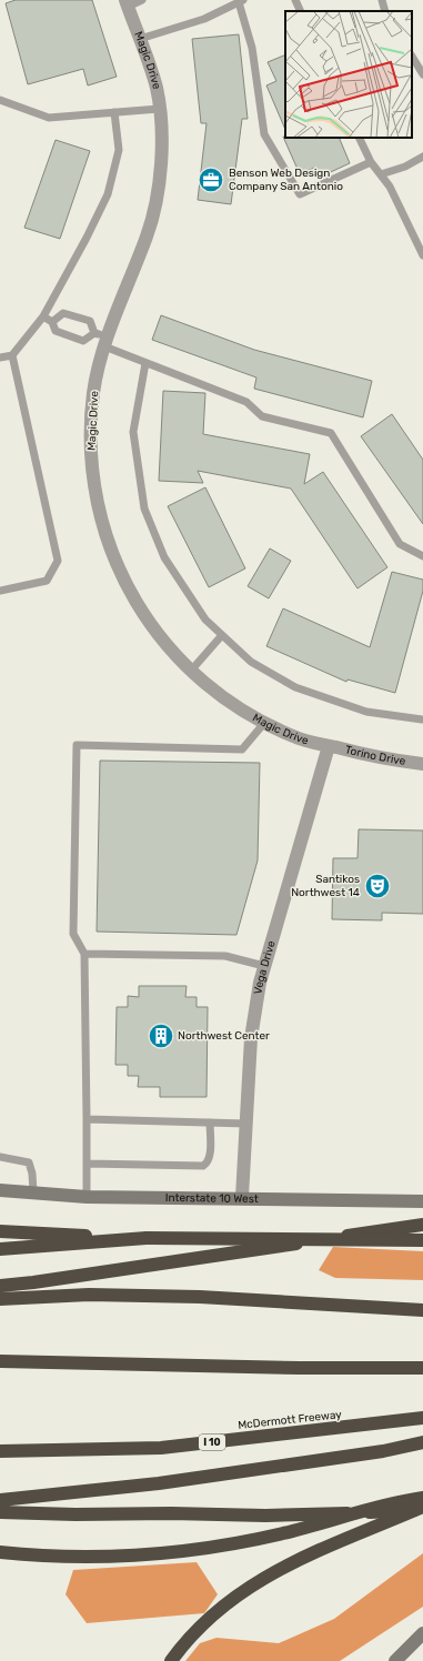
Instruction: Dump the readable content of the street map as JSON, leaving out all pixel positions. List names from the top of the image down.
{
  "streets": {
    "highway": ["McDermott Freeway", "I 10"],
    "main road": ["Interstate 10 West"],
    "street": ["Magic Drive", "Torino Drive", "Vega Drive"]
  },
  "crossings": [
    ["Magic Drive", "Torino Drive"],
    ["Magic Drive", "Vega Drive"],
    ["Torino Drive", "Vega Drive"],
    ["Vega Drive", "Interstate 10 West"]
  ],
  "places": {
    "office": ["Benson Web Design Company San Antonio"],
    "theatre": ["Santikos Northwest 14"],
    "building": ["Northwest Center"]
  }
}
